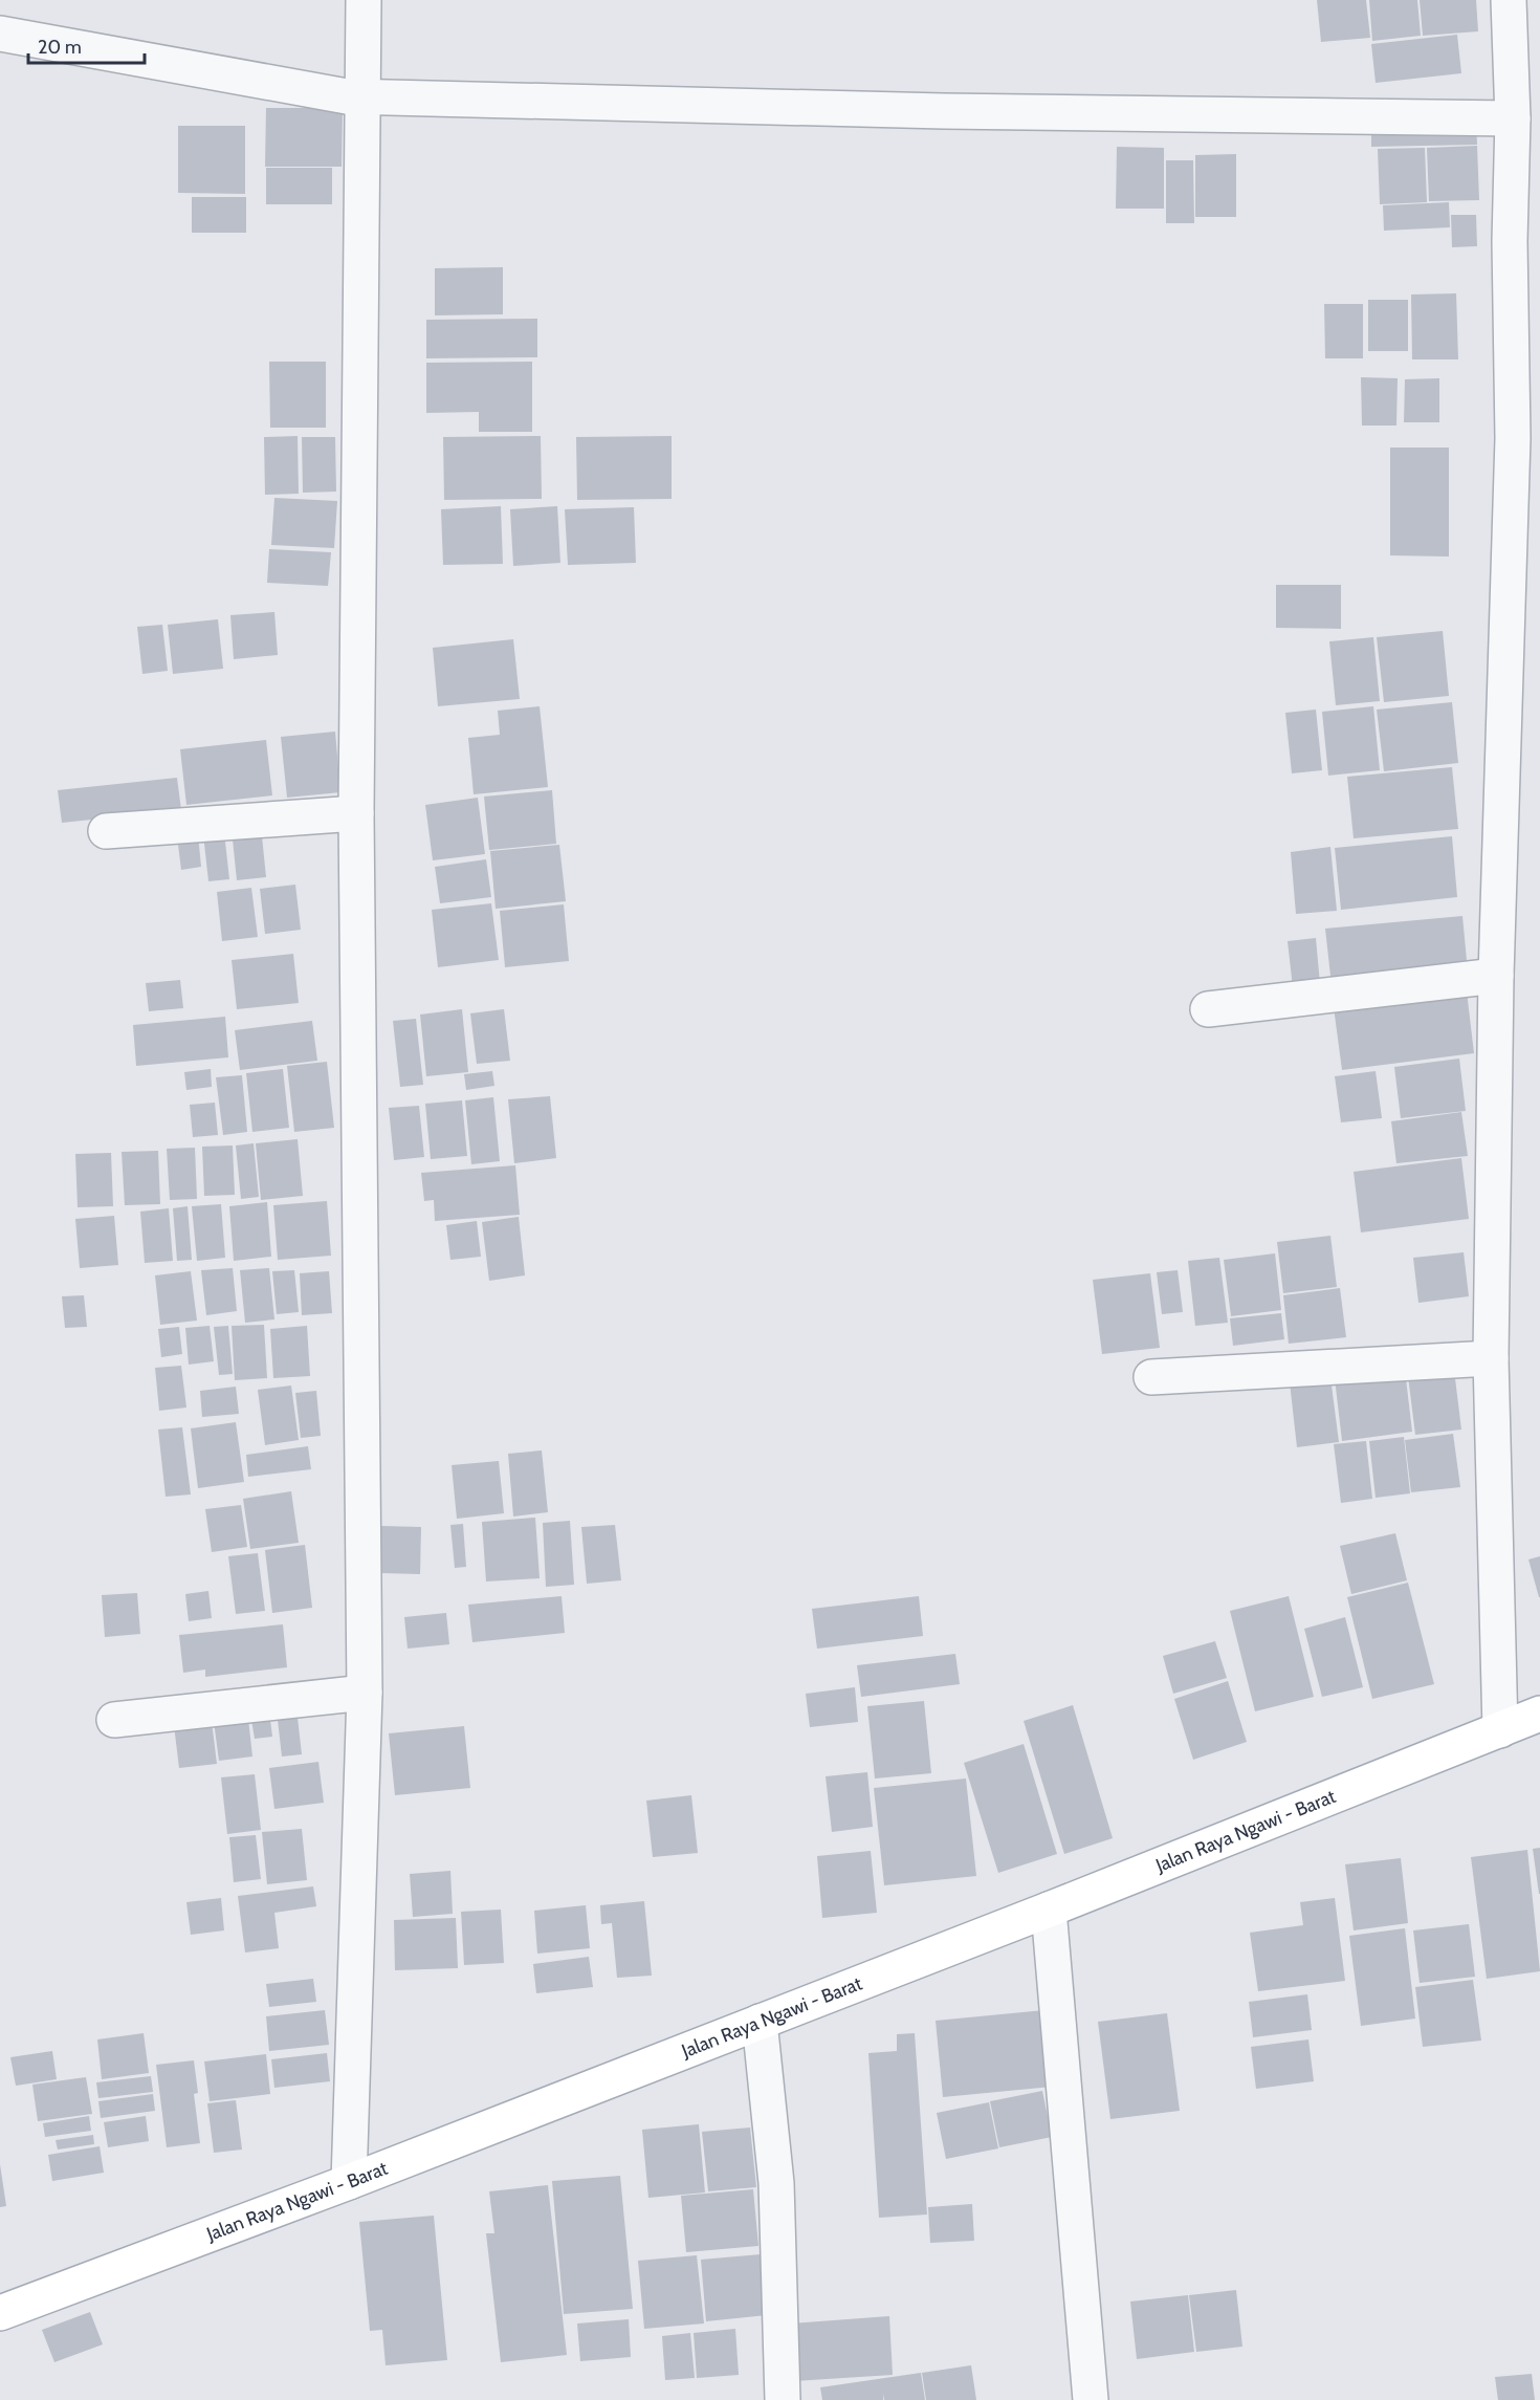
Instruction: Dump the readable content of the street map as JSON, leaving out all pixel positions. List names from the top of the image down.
{
  "streets": {
    "main road": ["Jalan Raya Ngawi - Barat"]
  },
  "scale_bar": "20 m"
}
